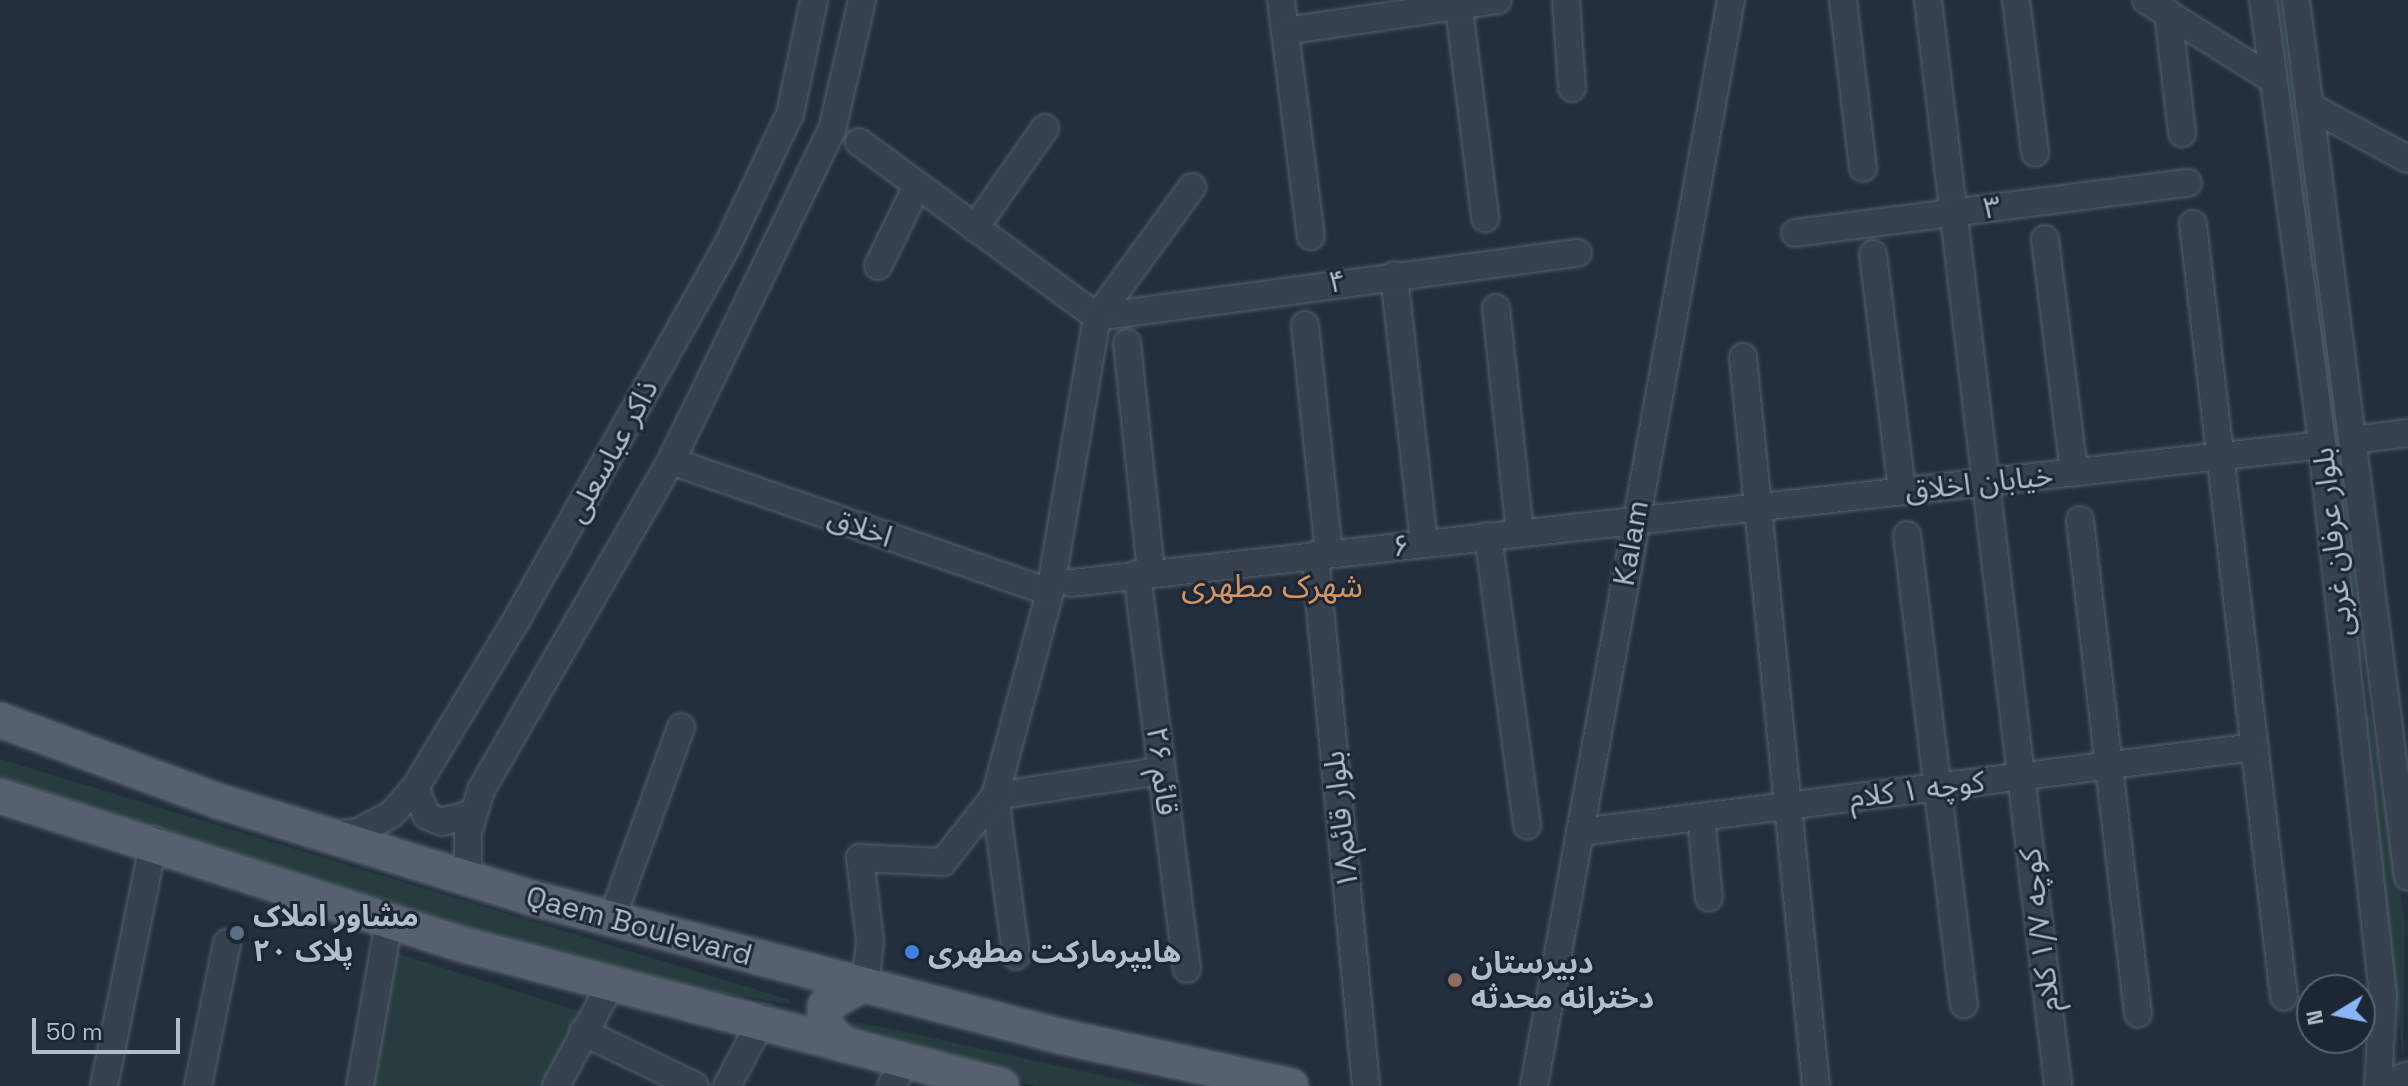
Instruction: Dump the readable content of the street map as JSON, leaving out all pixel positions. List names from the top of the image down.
{
  "streets": {
    "main road": ["Qaem Boulevard"],
    "street": [
      "۳",
      "۴",
      "ذاکر عباسعلی",
      "خیابان اخلاق",
      "اخلاق",
      "بلوار عرفان غربی",
      "Kalam",
      "۶",
      "قائم ۲۶",
      "کوچه ۱ کلام",
      "بلوار قائم۱۸",
      "کوچه ۱/۷ کلام"
    ]
  },
  "crossings": [
    ["۳", "کوچه ۱/۷ کلام"],
    ["ذاکر عباسعلی", "اخلاق"],
    ["ذاکر عباسعلی", "Qaem Boulevard"],
    ["خیابان اخلاق", "بلوار عرفان غربی"],
    ["خیابان اخلاق", "Kalam"],
    ["خیابان اخلاق", "۶"],
    ["خیابان اخلاق", "کوچه ۱/۷ کلام"],
    ["اخلاق", "۶"],
    ["Kalam", "۶"],
    ["Kalam", "کوچه ۱ کلام"],
    ["۶", "قائم ۲۶"],
    ["۶", "بلوار قائم۱۸"],
    ["کوچه ۱ کلام", "کوچه ۱/۷ کلام"]
  ],
  "districts": ["شهرک مطهری"],
  "places": ["مشاور املاک پلاک ۲۰", "هایپرمارکت مطهری", "دبیرستان دخترانه محدثه"],
  "scale_bar": "50 m",
  "north": "left"
}
